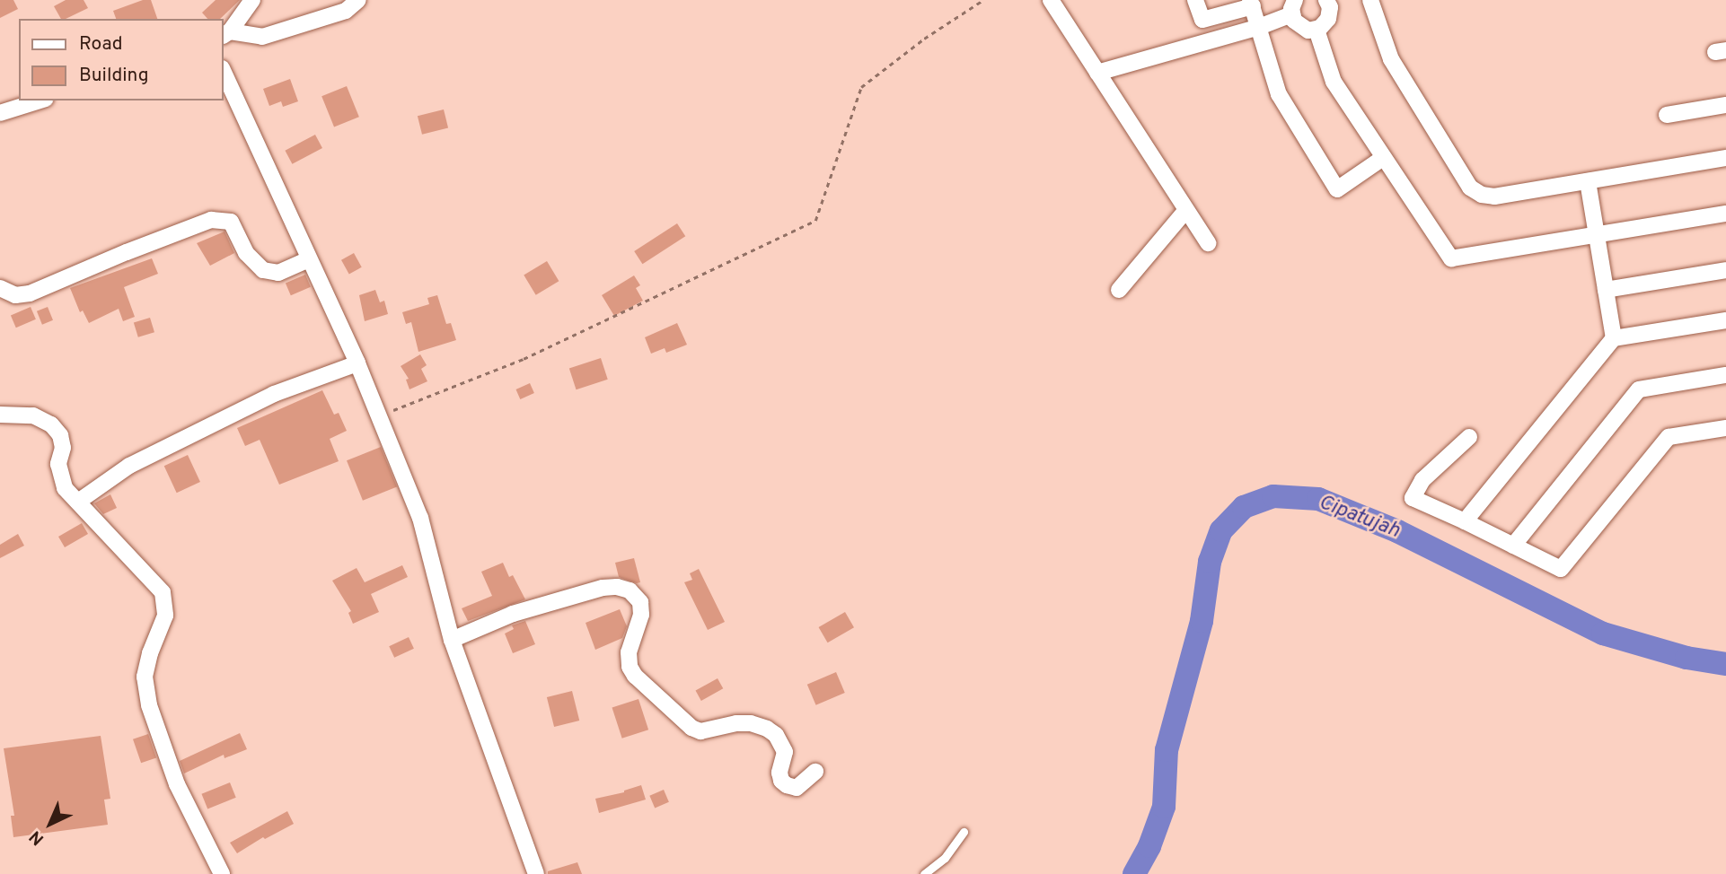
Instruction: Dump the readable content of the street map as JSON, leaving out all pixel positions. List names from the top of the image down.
{
  "water": ["Cipatujah"],
  "legend": ["Road", "Building"],
  "north": "bottom left"
}
